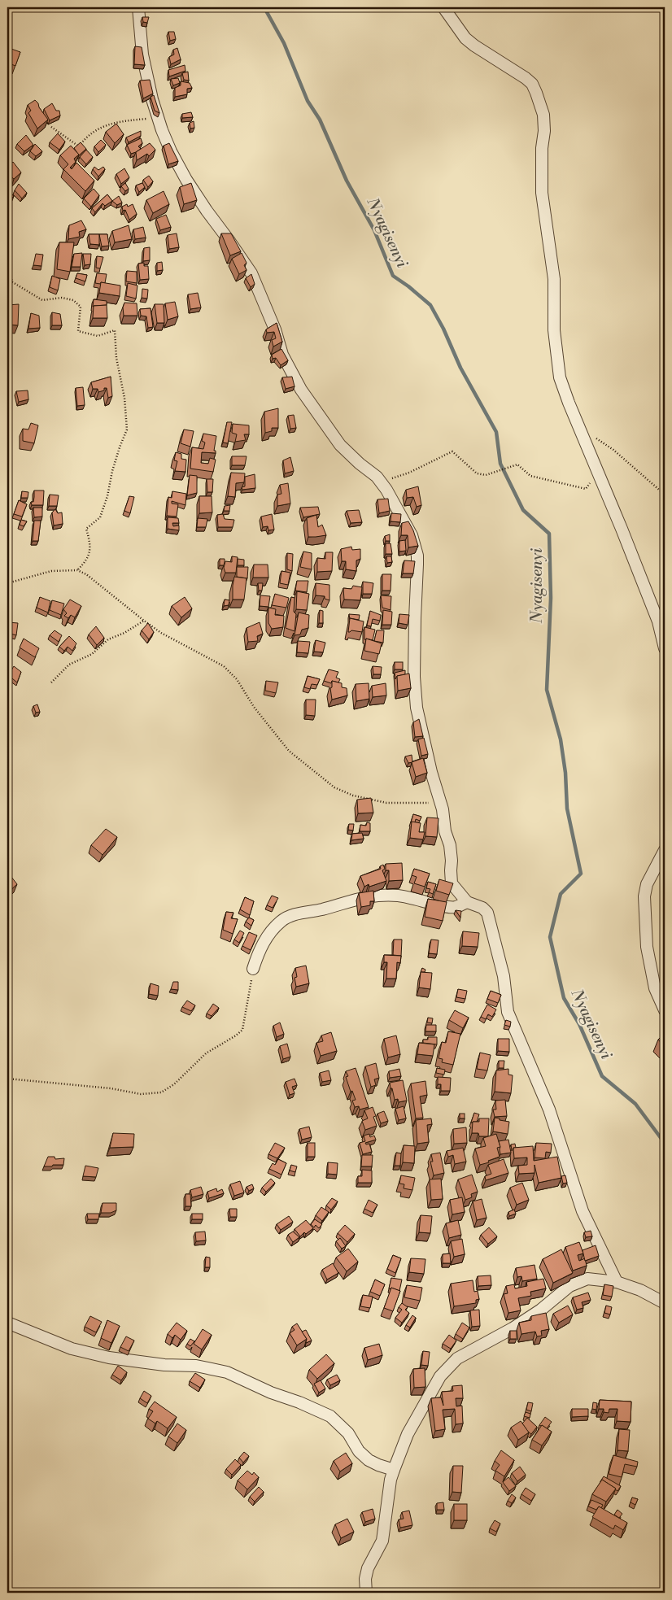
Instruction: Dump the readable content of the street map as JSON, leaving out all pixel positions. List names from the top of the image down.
{
  "water": ["Nyagisenyi"]
}
